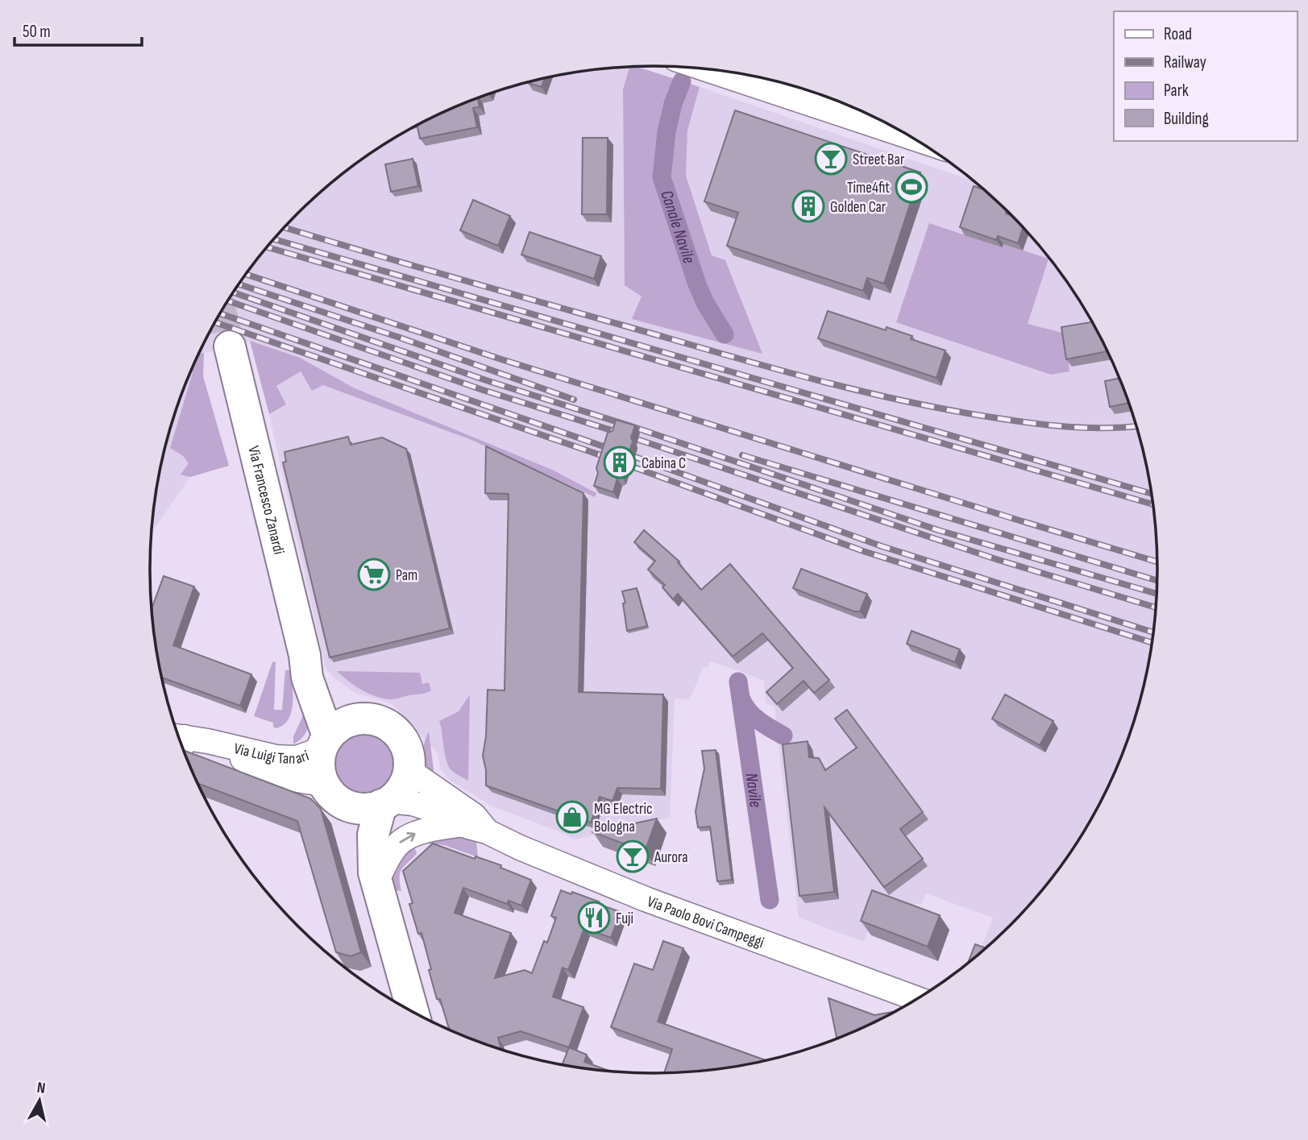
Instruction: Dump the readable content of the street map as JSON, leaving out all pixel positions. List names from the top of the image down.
{
  "streets": {
    "main road": ["Via Francesco Zanardi"],
    "street": ["Via Luigi Tanari", "Via Paolo Bovi Campeggi"]
  },
  "crossings": [
    ["Via Francesco Zanardi", "Via Luigi Tanari"],
    ["Via Francesco Zanardi", "Via Paolo Bovi Campeggi"],
    ["Via Luigi Tanari", "Via Paolo Bovi Campeggi"]
  ],
  "water": ["Canale Navile", "Navile"],
  "places": {
    "bar": ["Street Bar", "Aurora"],
    "sports": ["Time4fit"],
    "building": ["Golden Car", "Cabina C"],
    "supermarket": ["Pam"],
    "shop": ["MG Electric Bologna"],
    "restaurant": ["Fuji"]
  },
  "legend": [
    "Road",
    "Railway",
    "Park",
    "Building"
  ],
  "scale_bar": "50 m",
  "north": "top"
}
